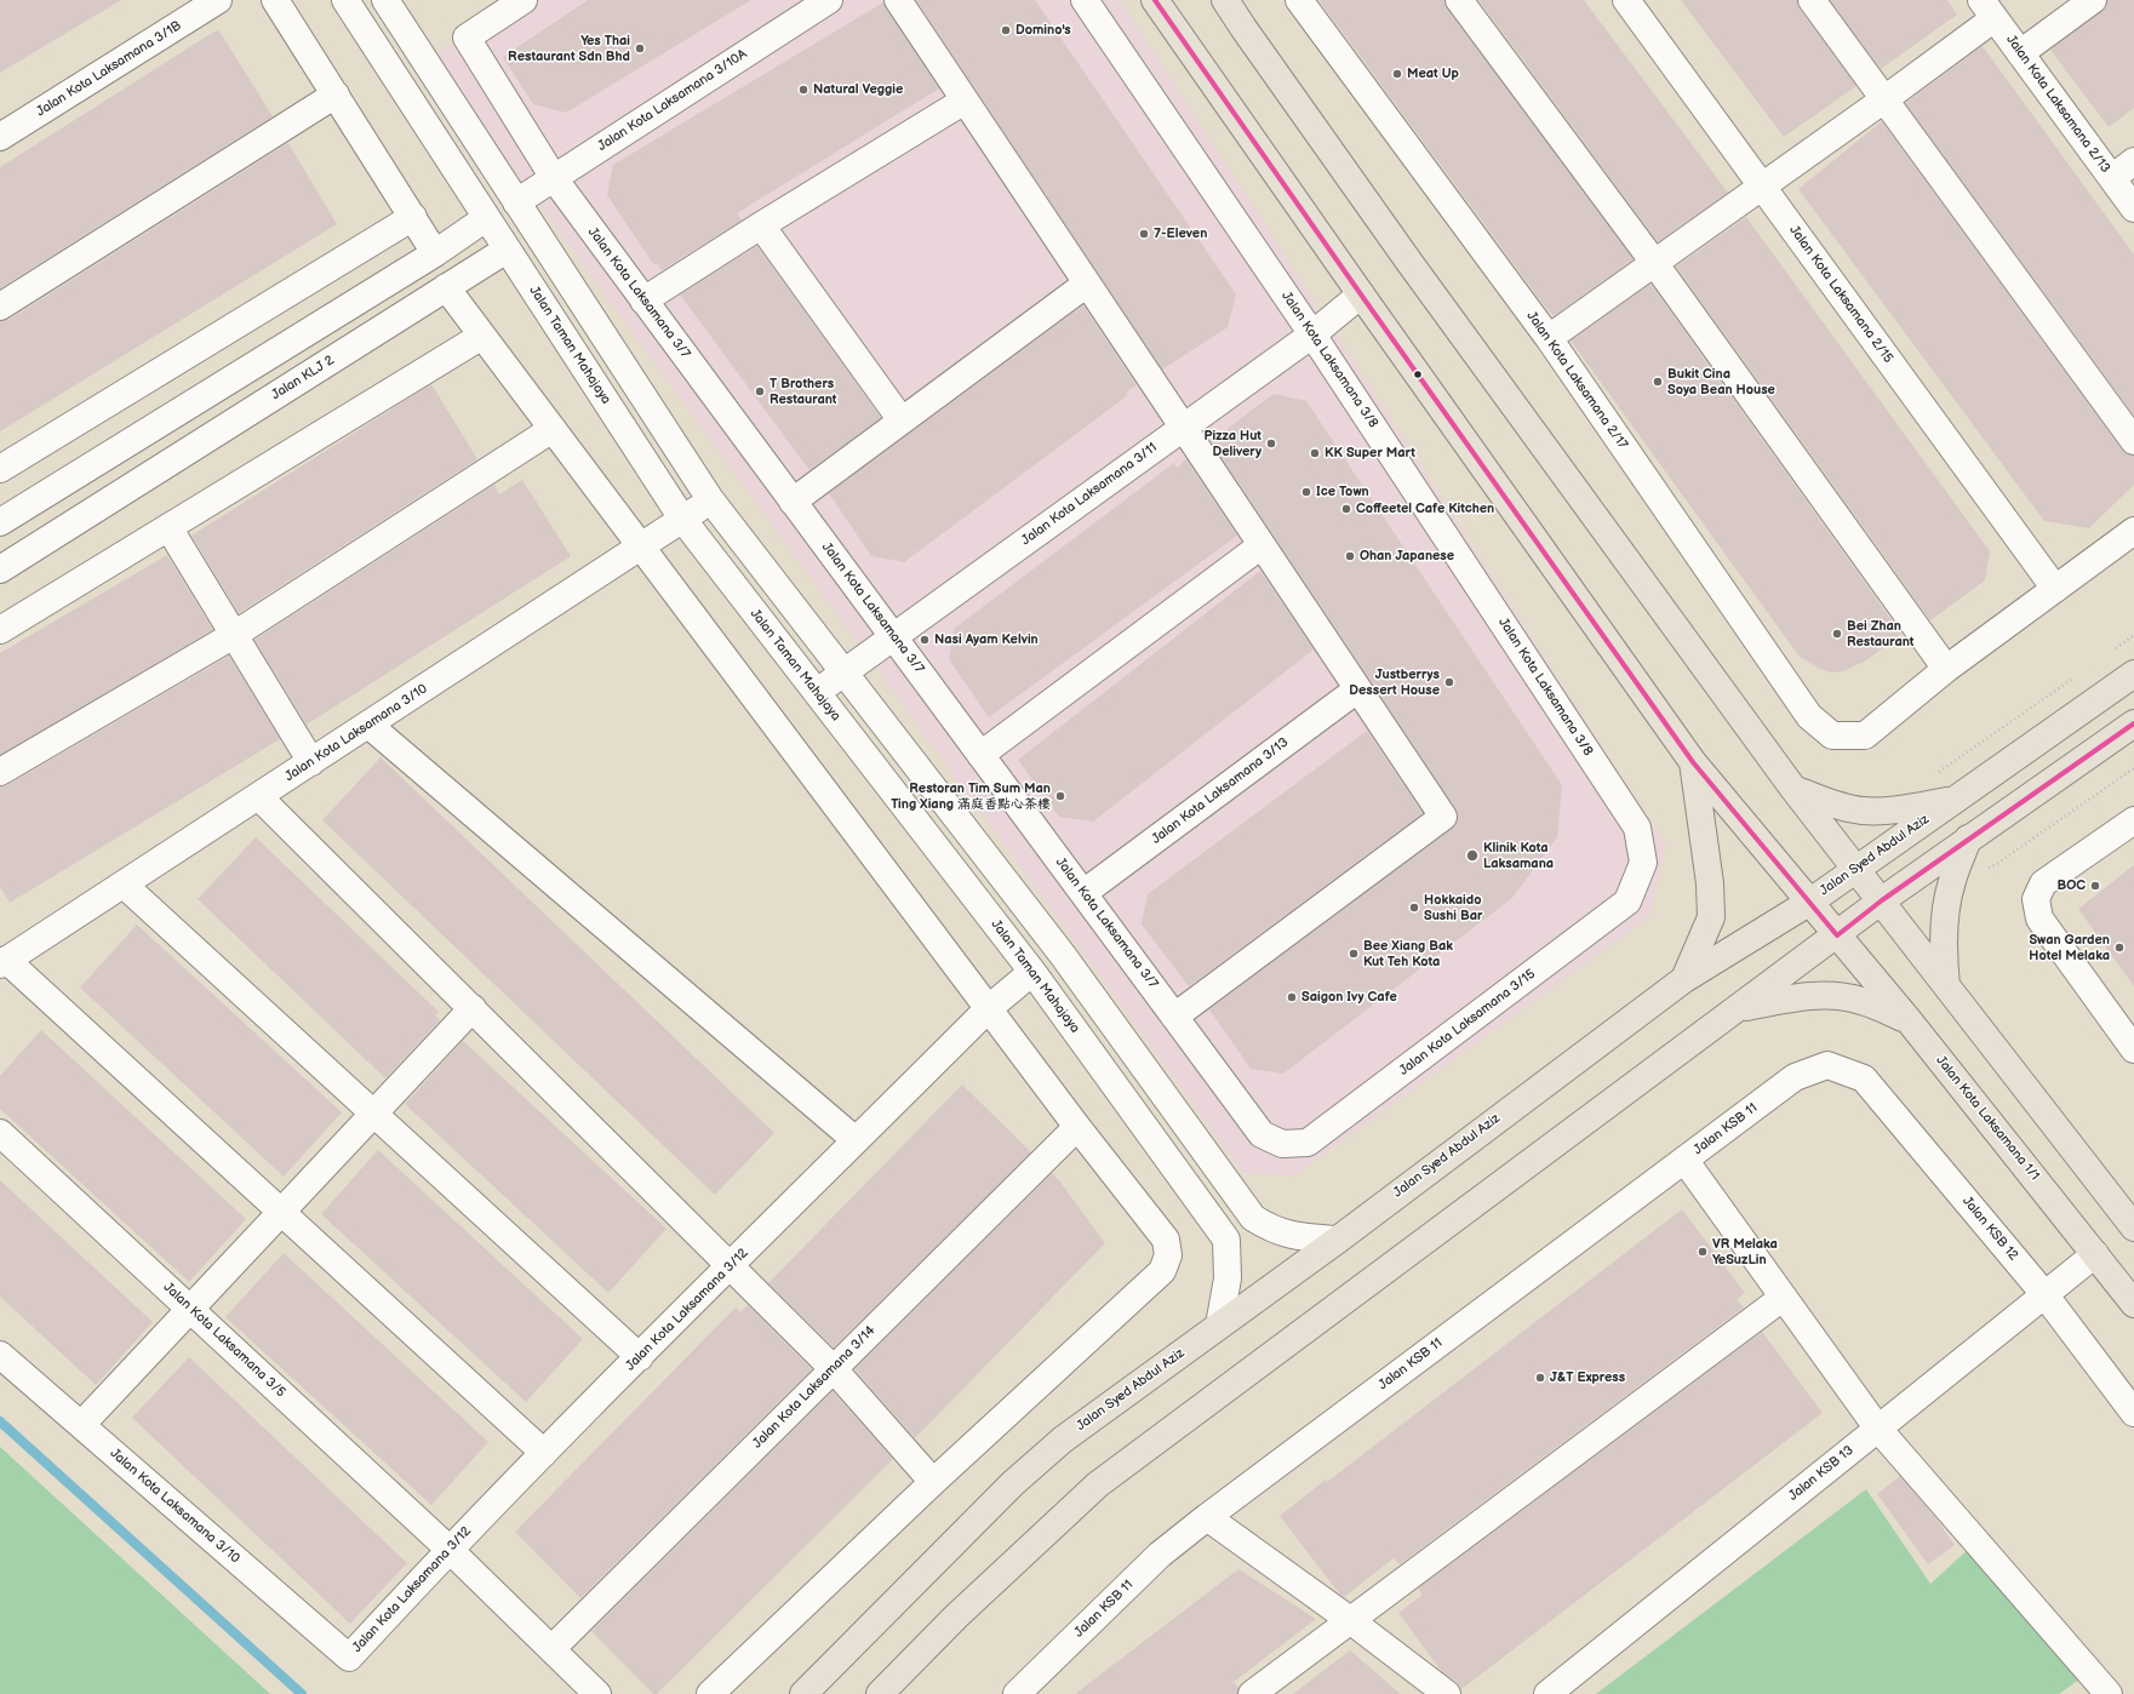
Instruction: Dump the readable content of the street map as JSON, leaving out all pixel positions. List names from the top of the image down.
{
  "streets": {
    "main road": ["Jalan Syed Abdul Aziz", "Jalan Kota Laksamana 1/1"],
    "street": [
      "Jalan Kota Laksamana 3/1B",
      "Jalan Kota Laksamana 3/10A",
      "Jalan Kota Laksamana 2/13",
      "Jalan Kota Laksamana 3/7",
      "Jalan Kota Laksamana 2/15",
      "Jalan Taman Mahajaya",
      "Jalan Kota Laksamana 3/8",
      "Jalan KLJ 2",
      "Jalan Kota Laksamana 2/17",
      "Jalan Kota Laksamana 3/11",
      "Jalan Kota Laksamana 3/10",
      "Jalan Kota Laksamana 3/13",
      "Jalan Kota Laksamana 3/15",
      "Jalan KSB 11",
      "Jalan KSB 12",
      "Jalan Kota Laksamana 3/12",
      "Jalan Kota Laksamana 3/5",
      "Jalan Kota Laksamana 3/14",
      "Jalan KSB 13"
    ]
  },
  "crossings": [
    ["Jalan Kota Laksamana 3/10A", "Jalan Kota Laksamana 3/7"],
    ["Jalan Kota Laksamana 3/7", "Jalan Kota Laksamana 3/11"],
    ["Jalan Kota Laksamana 3/7", "Jalan Kota Laksamana 3/13"],
    ["Jalan Kota Laksamana 3/7", "Jalan Kota Laksamana 3/15"],
    ["Jalan Taman Mahajaya", "Jalan KLJ 2"],
    ["Jalan Taman Mahajaya", "Jalan Kota Laksamana 3/11"],
    ["Jalan Taman Mahajaya", "Jalan Kota Laksamana 3/10"],
    ["Jalan Taman Mahajaya", "Jalan Syed Abdul Aziz"],
    ["Jalan Taman Mahajaya", "Jalan Kota Laksamana 3/12"],
    ["Jalan Kota Laksamana 3/8", "Jalan Kota Laksamana 3/11"],
    ["Jalan Kota Laksamana 3/8", "Jalan Kota Laksamana 3/15"],
    ["Jalan Kota Laksamana 3/11", "Jalan Kota Laksamana 1/1"],
    ["Jalan Kota Laksamana 3/10", "Jalan Kota Laksamana 3/12"],
    ["Jalan Syed Abdul Aziz", "Jalan Kota Laksamana 1/1"],
    ["Jalan Kota Laksamana 1/1", "Jalan KSB 13"],
    ["Jalan KSB 11", "Jalan KSB 12"],
    ["Jalan KSB 12", "Jalan KSB 13"],
    ["Jalan Kota Laksamana 3/12", "Jalan Kota Laksamana 3/5"],
    ["Jalan Kota Laksamana 3/5", "Jalan Kota Laksamana 3/14"]
  ],
  "places": [
    "Domino's",
    "Yes Thai Restaurant Sdn Bhd",
    "Meat Up",
    "Natural Veggie",
    "7-Eleven",
    "Bukit Cina Soya Bean House",
    "T Brothers Restaurant",
    "Pizza Hut Delivery",
    "KK Super Mart",
    "Ice Town",
    "Coffeetel Cafe Kitchen",
    "Ohan Japanese",
    "Bei Zhan Restaurant",
    "Nasi Ayam Kelvin",
    "Justberrys Dessert House",
    "Restoran Tim Sum Man Ting Xiang 滿庭香點心茶樓",
    "Klinik Kota Laksamana",
    "BOC",
    "Hokkaido Sushi Bar",
    "Swan Garden Hotel Melaka",
    "Bee Xiang Bak Kut Teh Kota",
    "Saigon Ivy Cafe",
    "VR Melaka YeSuzLin",
    "J&T Express"
  ]
}
